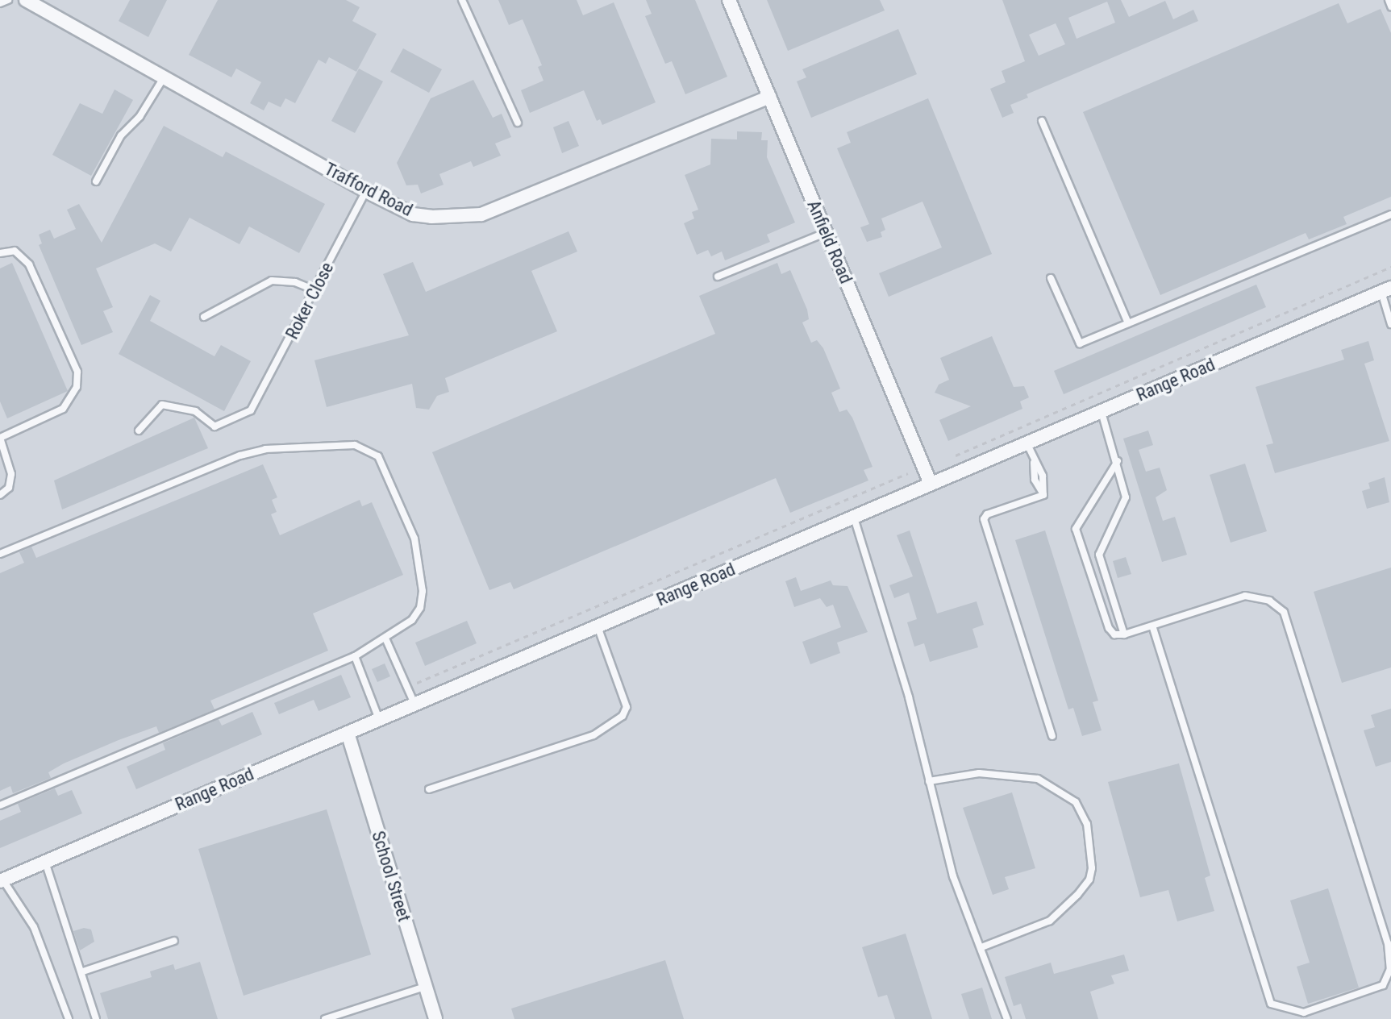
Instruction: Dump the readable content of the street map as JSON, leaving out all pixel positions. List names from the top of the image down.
{
  "streets": {
    "street": [
      "Trafford Road",
      "Anfield Road",
      "Range Road",
      "School Street"
    ],
    "lane": ["Roker Close"]
  },
  "crossings": [
    ["Trafford Road", "Anfield Road"],
    ["Trafford Road", "Roker Close"],
    ["Anfield Road", "Range Road"],
    ["Range Road", "School Street"]
  ]
}
